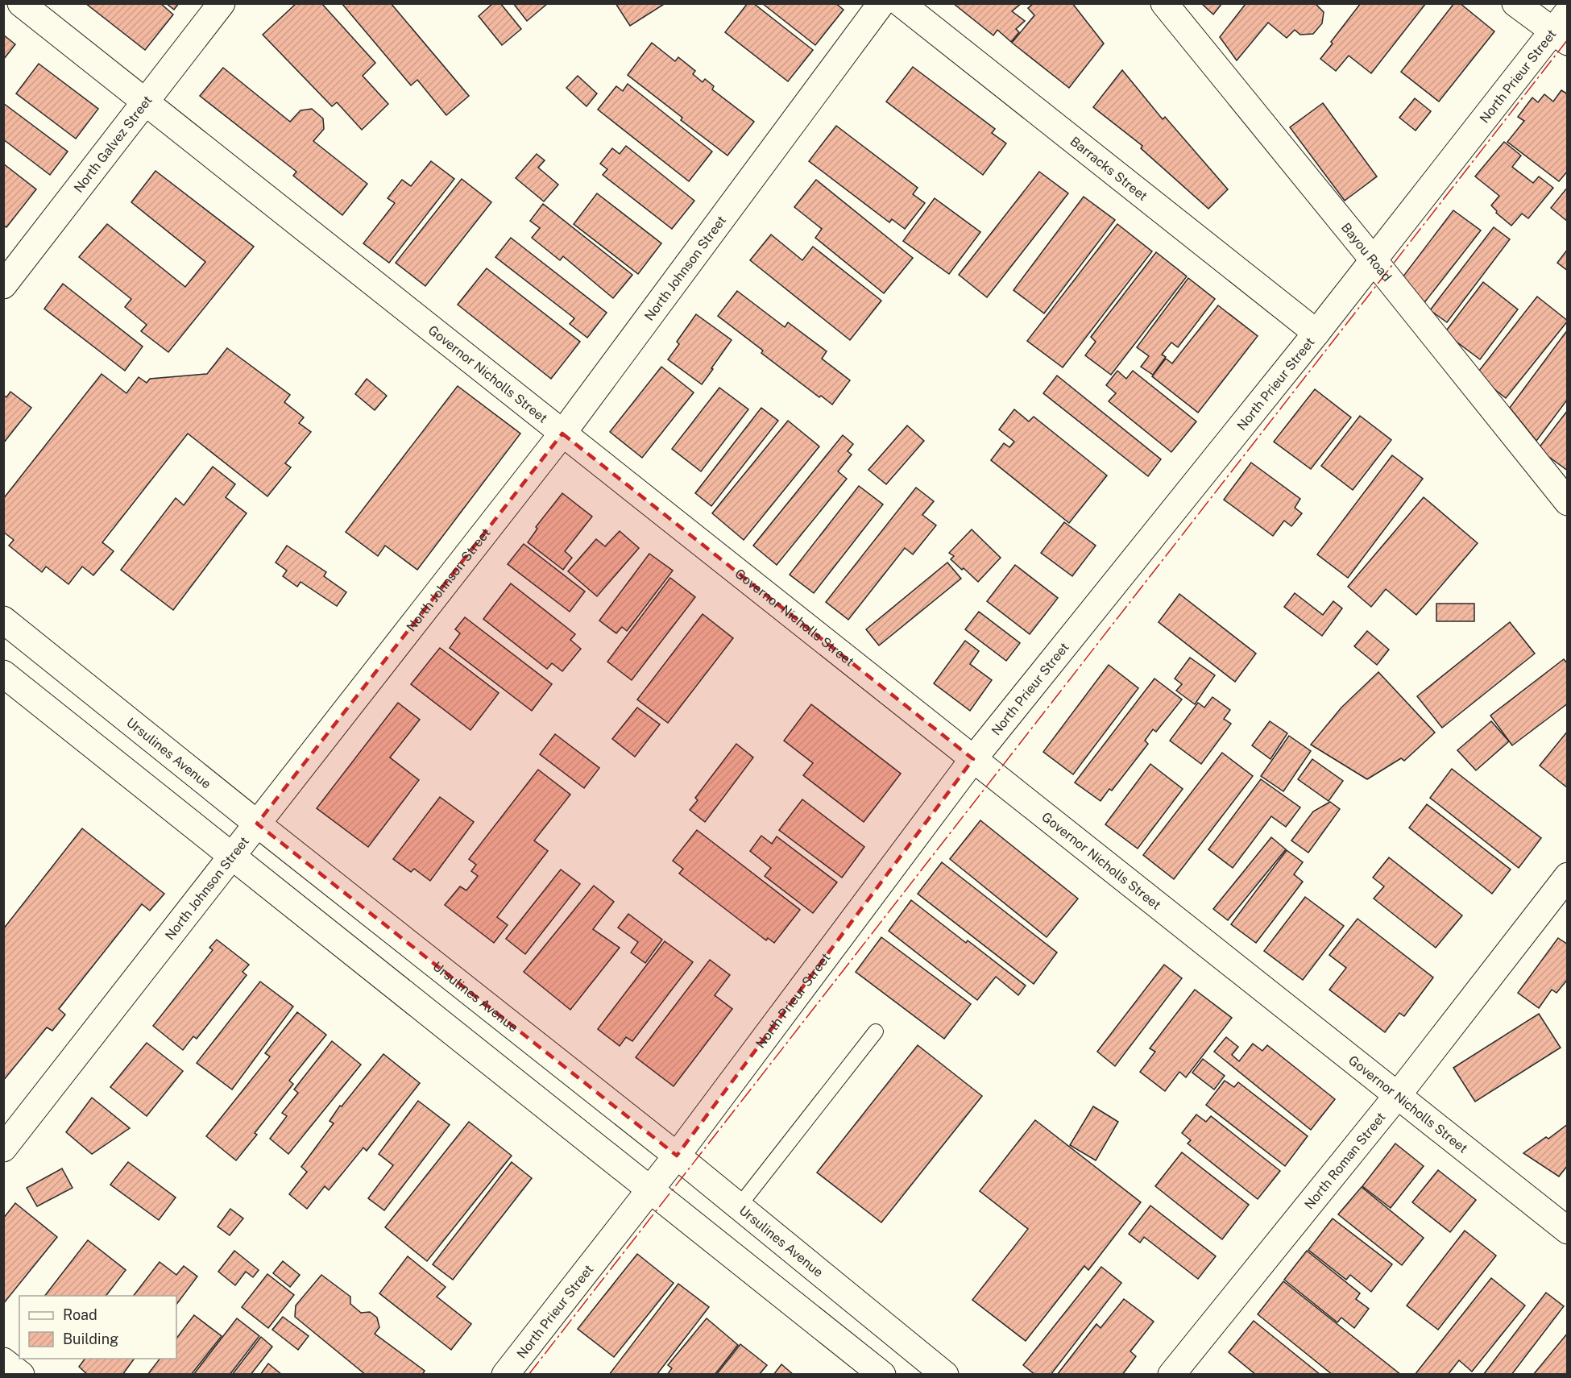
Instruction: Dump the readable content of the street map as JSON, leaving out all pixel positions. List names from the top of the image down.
{
  "streets": {
    "street": [
      "North Prieur Street",
      "North Galvez Street",
      "Barracks Street",
      "Bayou Road",
      "North Johnson Street",
      "Governor Nicholls Street",
      "Ursulines Avenue",
      "North Roman Street"
    ]
  },
  "crossings": [
    ["North Prieur Street", "Barracks Street"],
    ["North Prieur Street", "Bayou Road"],
    ["North Prieur Street", "Governor Nicholls Street"],
    ["North Prieur Street", "Ursulines Avenue"],
    ["North Galvez Street", "Governor Nicholls Street"],
    ["North Johnson Street", "Governor Nicholls Street"],
    ["North Johnson Street", "Ursulines Avenue"],
    ["Governor Nicholls Street", "North Roman Street"]
  ],
  "legend": ["Road", "Building"]
}
